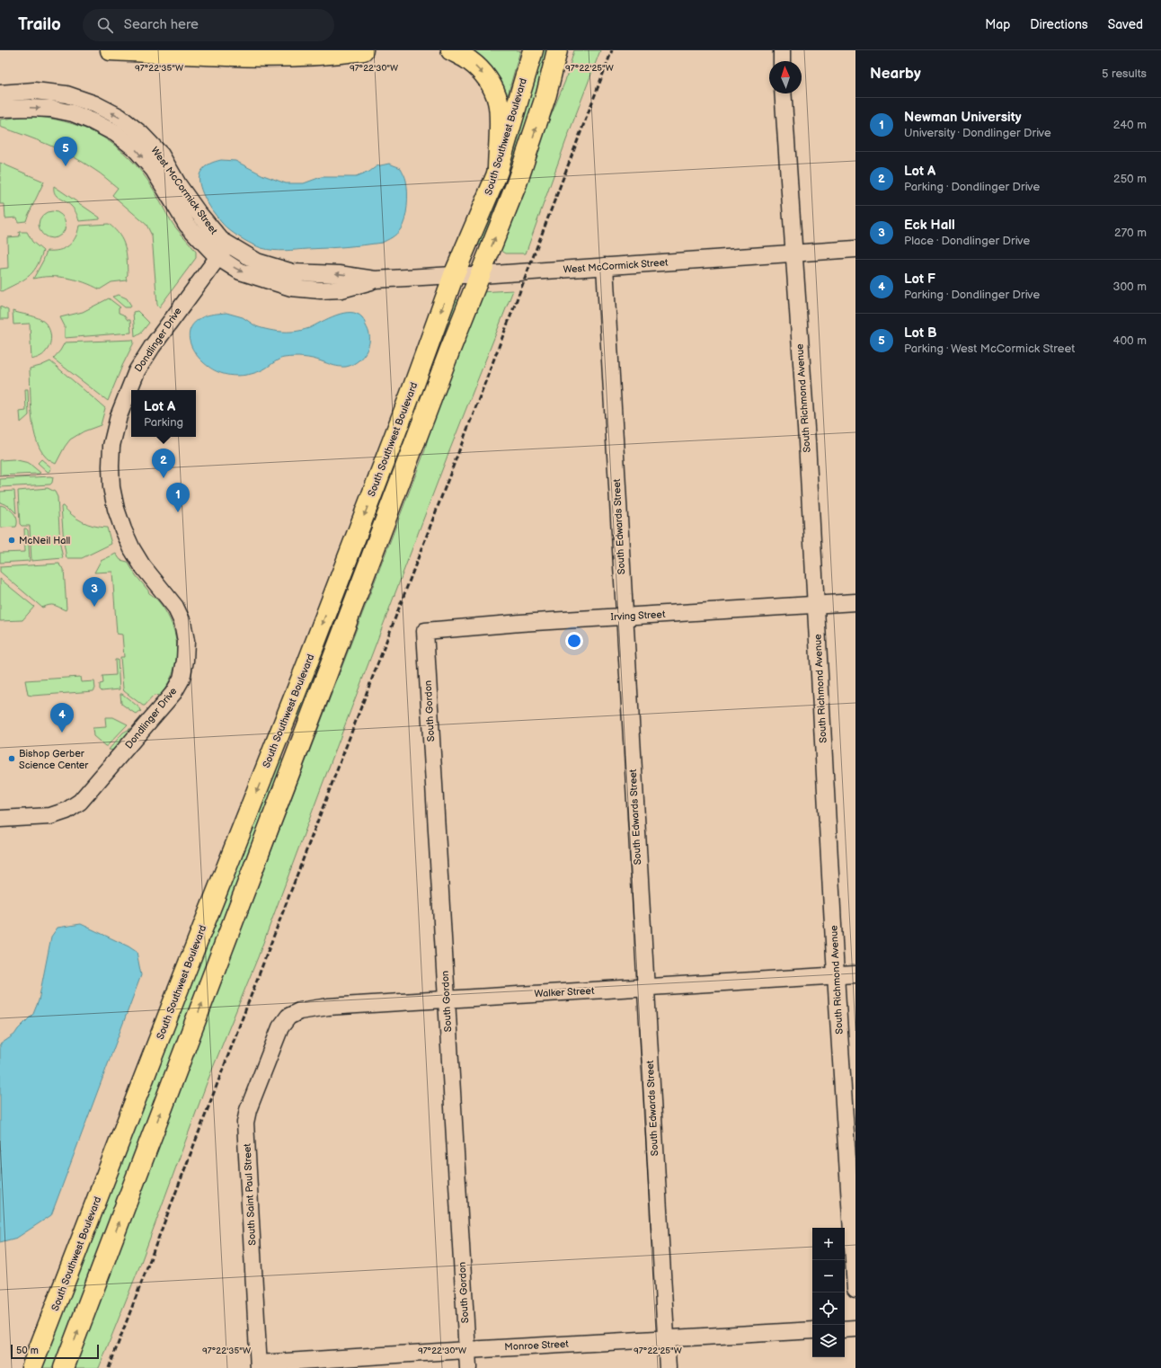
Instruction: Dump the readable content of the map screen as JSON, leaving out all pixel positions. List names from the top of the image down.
{
  "streets": {
    "main road": ["South Southwest Boulevard"],
    "street": [
      "West McCormick Street",
      "Dondlinger Drive",
      "South Richmond Avenue",
      "South Edwards Street",
      "Irving Street",
      "South Gordon",
      "Walker Street",
      "South Saint Paul Street",
      "Monroe Street"
    ]
  },
  "crossings": [
    ["South Southwest Boulevard", "West McCormick Street"],
    ["West McCormick Street", "Dondlinger Drive"],
    ["West McCormick Street", "South Richmond Avenue"],
    ["West McCormick Street", "South Edwards Street"],
    ["South Richmond Avenue", "Irving Street"],
    ["South Richmond Avenue", "Walker Street"],
    ["South Edwards Street", "Irving Street"],
    ["South Edwards Street", "Walker Street"],
    ["South Edwards Street", "Monroe Street"],
    ["Irving Street", "South Gordon"],
    ["South Gordon", "Walker Street"],
    ["South Gordon", "Monroe Street"],
    ["Walker Street", "South Saint Paul Street"],
    ["South Saint Paul Street", "Monroe Street"]
  ],
  "places": ["McNeil Hall", "Bishop Gerber Science Center"],
  "scale_bar": "50 m",
  "north": "top",
  "page": {
    "header": "Trailo",
    "search": "Search here",
    "nav": ["Map", "Directions", "Saved"],
    "heading": ["Nearby", "5 results"],
    "list": [
      {
        "mark": "1",
        "name": "Newman University",
        "note": "University · Dondlinger Drive",
        "value": "240 m"
      },
      {
        "mark": "2",
        "name": "Lot A",
        "note": "Parking · Dondlinger Drive",
        "value": "250 m"
      },
      {
        "mark": "3",
        "name": "Eck Hall",
        "note": "Place · Dondlinger Drive",
        "value": "270 m"
      },
      {
        "mark": "4",
        "name": "Lot F",
        "note": "Parking · Dondlinger Drive",
        "value": "300 m"
      },
      {
        "mark": "5",
        "name": "Lot B",
        "note": "Parking · West McCormick Street",
        "value": "400 m"
      }
    ],
    "pins": [
      "5",
      "2",
      "1",
      "3",
      "4"
    ],
    "popup": ["Lot A", "Parking"],
    "map_buttons": ["+", "−"],
    "scale": "50 m"
  },
  "coordinates": ["97°22'35\"W", "97°22'30\"W", "97°22'25\"W"]
}
